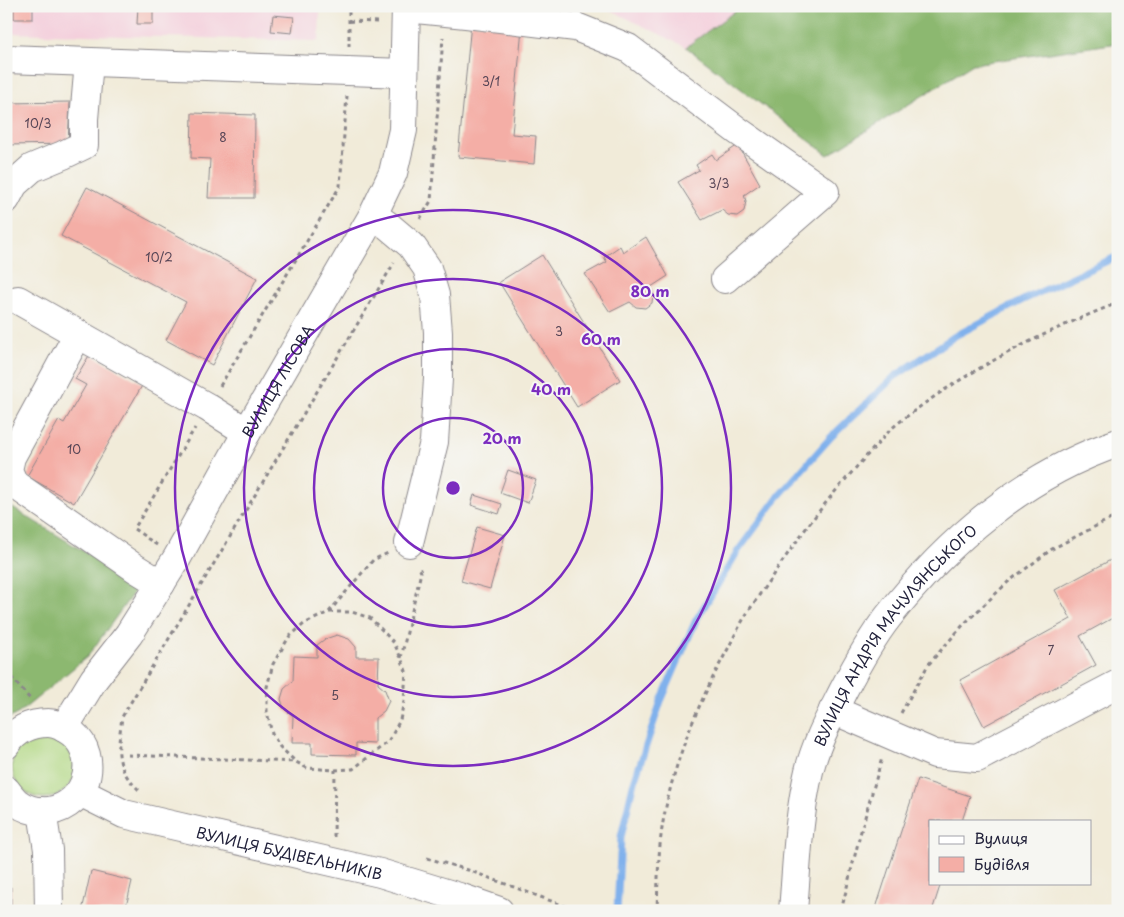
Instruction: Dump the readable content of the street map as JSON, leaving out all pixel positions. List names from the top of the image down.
{
  "streets": {
    "street": ["ВУЛИЦЯ ЛІСОВА", "ВУЛИЦЯ АНДРІЯ МАЧУЛЯНСЬКОГО", "ВУЛИЦЯ БУДІВЕЛЬНИКІВ"]
  },
  "house_numbers": [
    "3/1",
    "10/3",
    "8",
    "3/3",
    "10/2",
    "3",
    "10",
    "7",
    "5"
  ],
  "legend": ["Вулиця", "Будівля"],
  "rings": [
    "80 m",
    "60 m",
    "40 m",
    "20 m"
  ]
}
